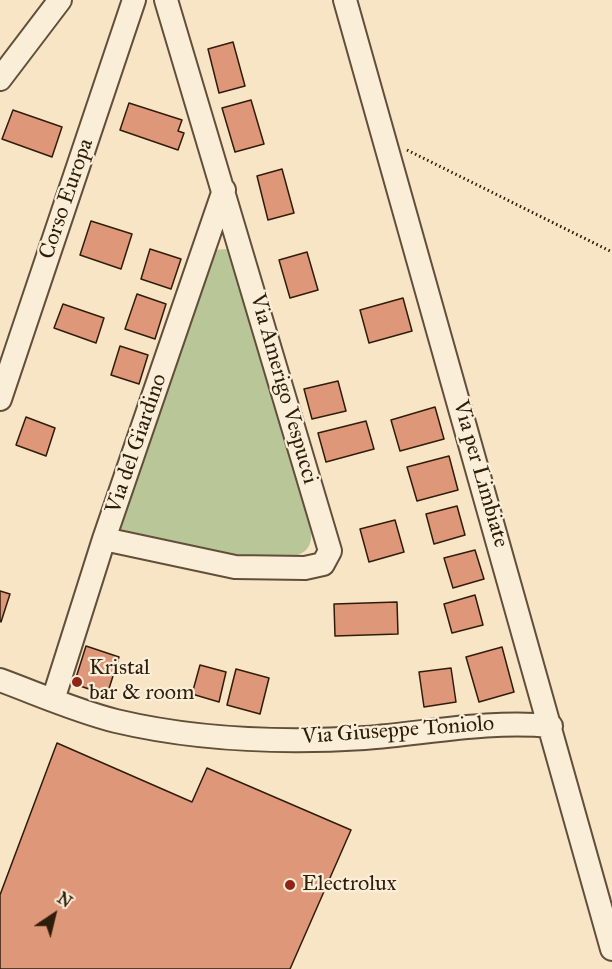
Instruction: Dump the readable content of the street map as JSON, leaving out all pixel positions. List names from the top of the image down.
{
  "streets": {
    "street": [
      "Corso Europa",
      "Via Amerigo Vespucci",
      "Via del Giardino",
      "Via per Limbiate",
      "Via Giuseppe Toniolo"
    ]
  },
  "crossings": [
    ["Via Amerigo Vespucci", "Via del Giardino"],
    ["Via del Giardino", "Via Giuseppe Toniolo"],
    ["Via per Limbiate", "Via Giuseppe Toniolo"]
  ],
  "places": ["Kristal bar & room", "Electrolux"],
  "north": "top right"
}
